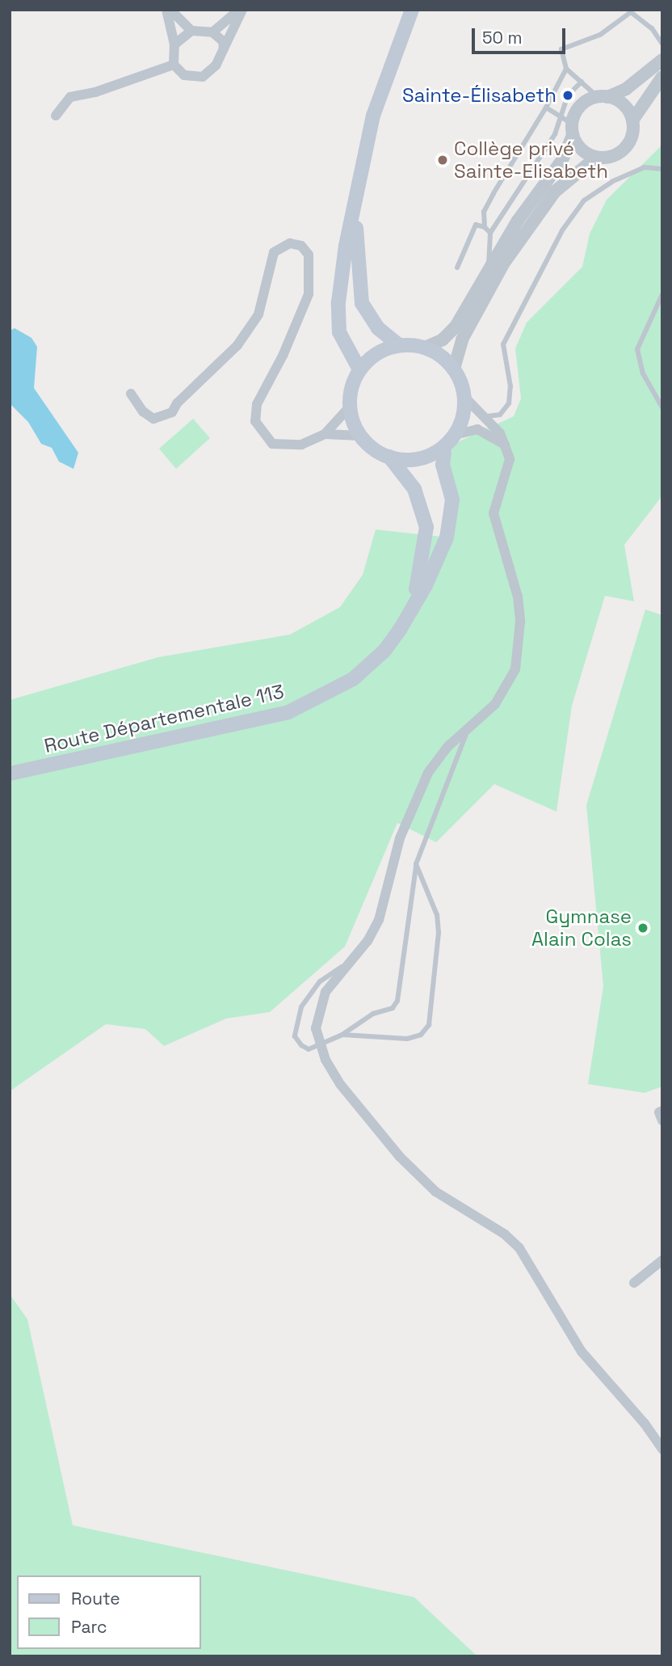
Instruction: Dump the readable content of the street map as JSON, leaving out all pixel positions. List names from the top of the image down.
{
  "streets": {
    "main road": ["Route Départementale 113"]
  },
  "places": ["Sainte-Élisabeth", "Collège privé Sainte-Elisabeth", "Gymnase Alain Colas"],
  "legend": ["Route", "Parc"],
  "scale_bar": "50 m"
}
